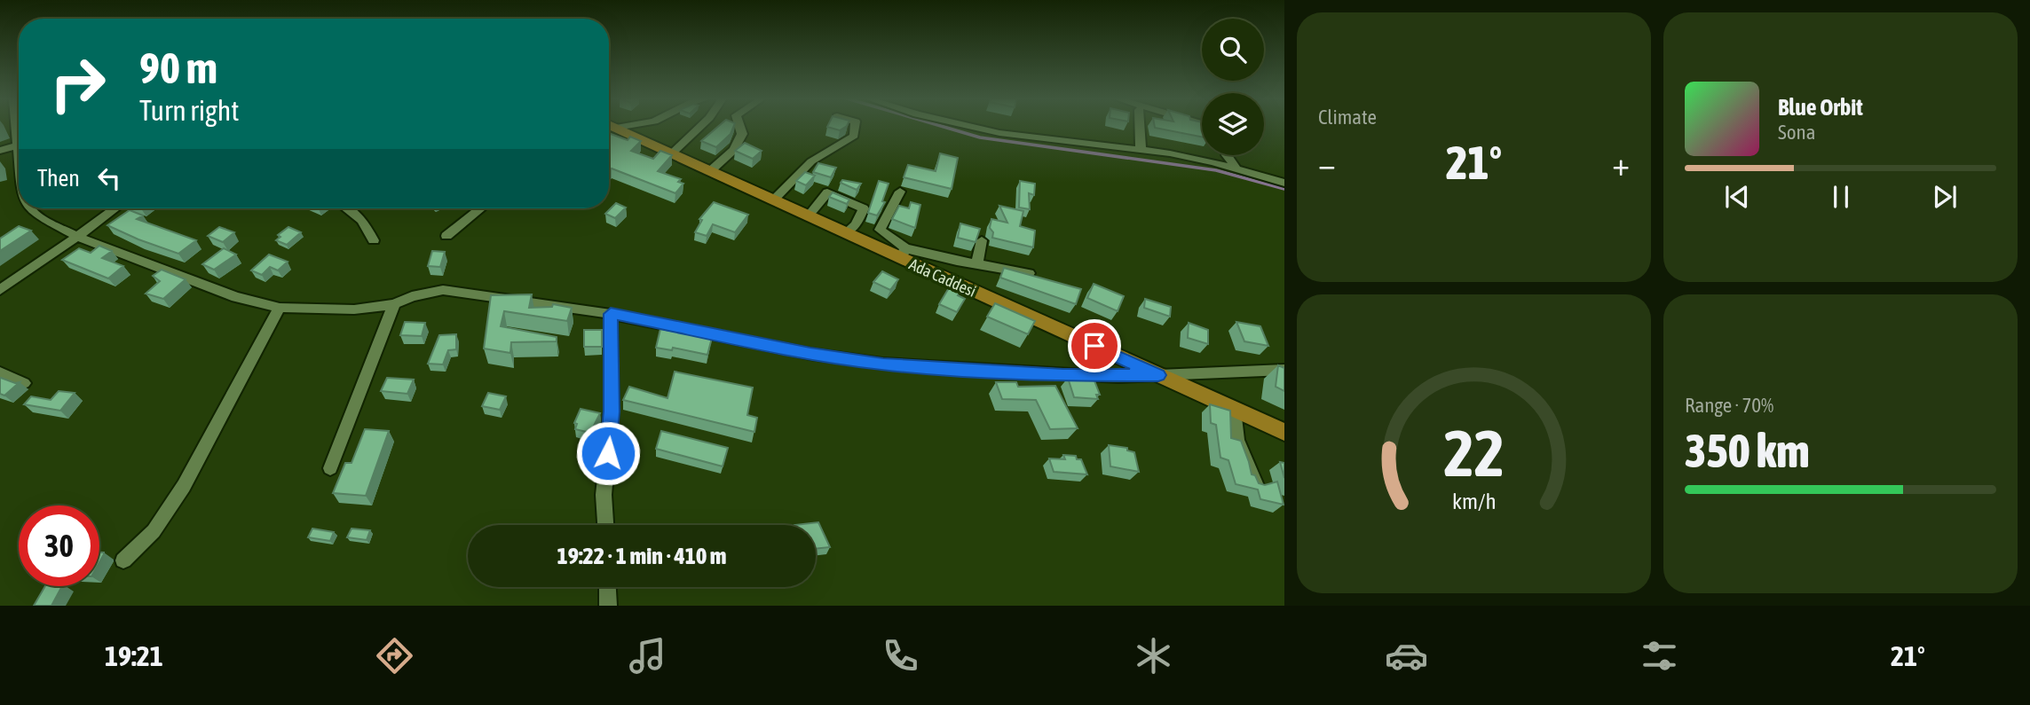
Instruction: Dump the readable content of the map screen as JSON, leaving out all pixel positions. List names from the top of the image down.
{
  "streets": {
    "main road": ["Ada Caddesi"]
  },
  "page": {
    "tile": [
      "Climate",
      ["Range · 70%", "350 km"]
    ],
    "turn": ["90 m", "Turn right"],
    "song": ["Blue Orbit", "Sona"],
    "heat": ["−", "21°", "+"],
    "then": "Then",
    "limit": "30",
    "trip": "19:22 · 1 min · 410 m",
    "tabs": ["19:21", "21°"],
    "gauge": ["22", "km/h"]
  }
}
